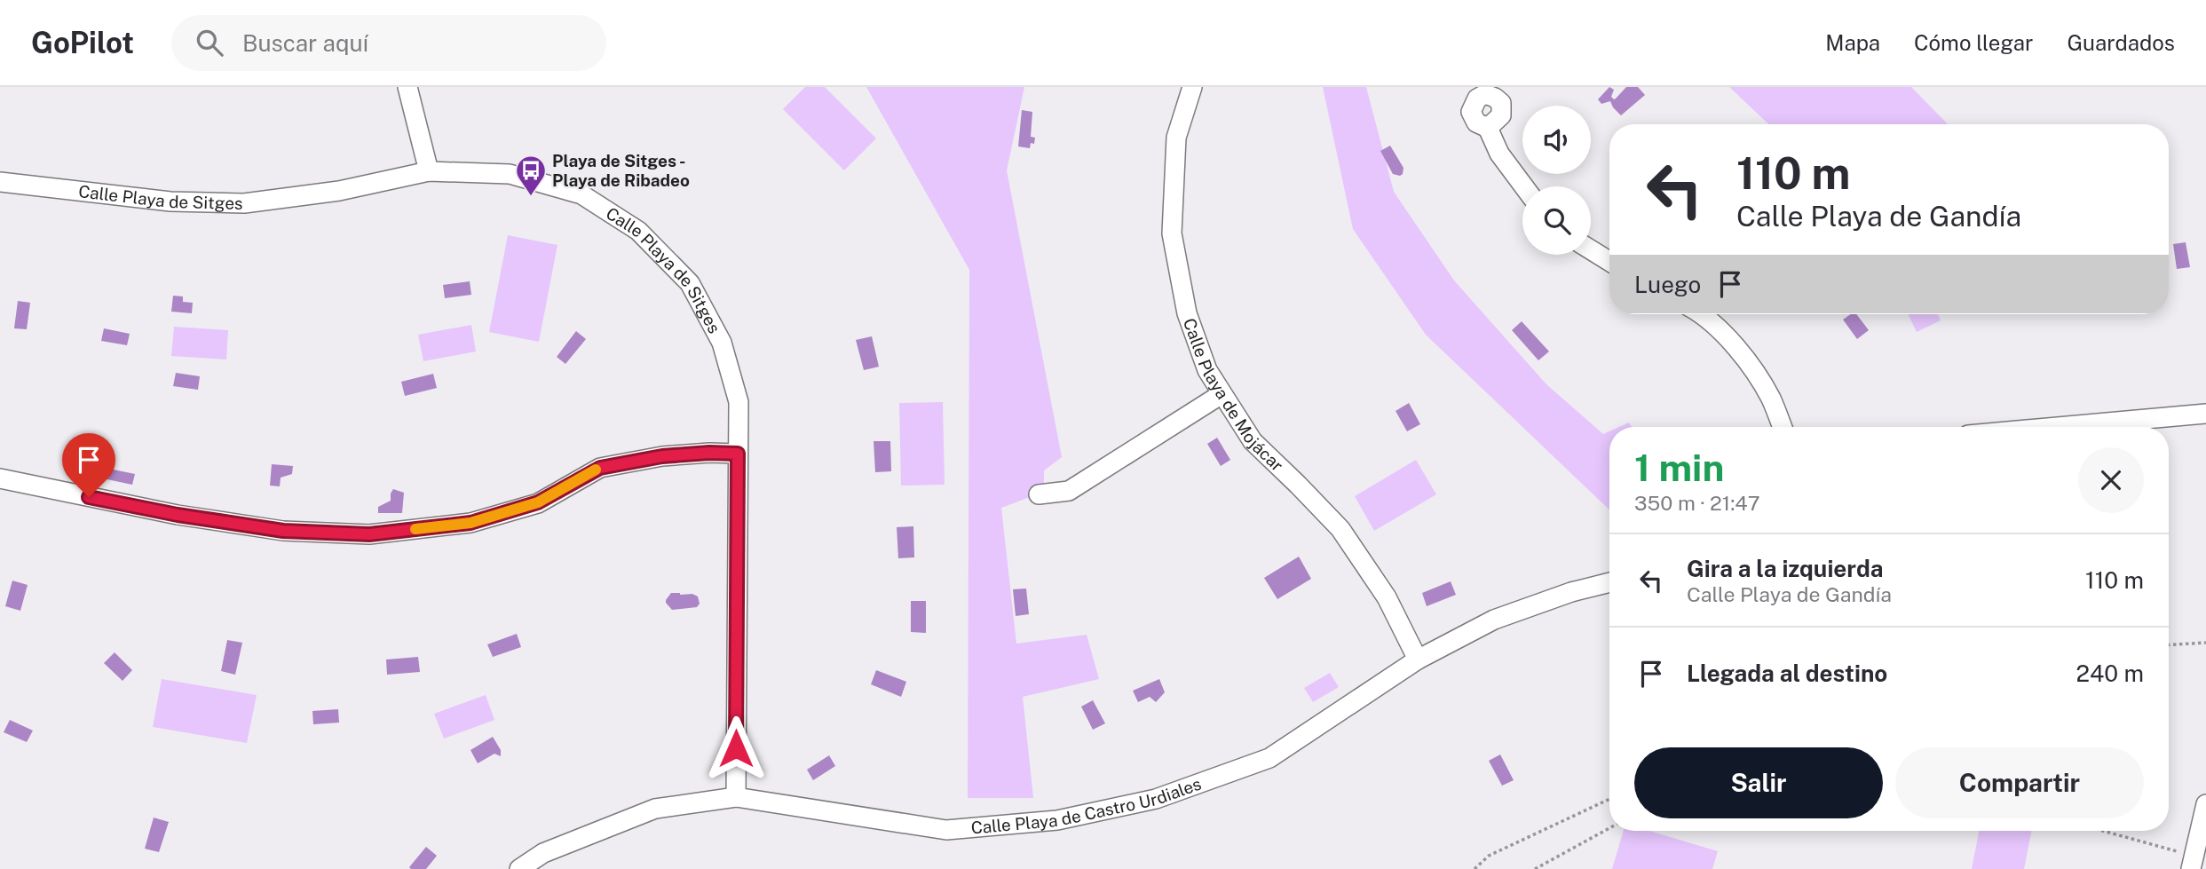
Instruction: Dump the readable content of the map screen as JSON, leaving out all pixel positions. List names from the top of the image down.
{
  "streets": {
    "street": ["Calle Playa de Sitges", "Calle Playa de Mojácar", "Calle Playa de Castro Urdiales"]
  },
  "crossings": [
    ["Calle Playa de Sitges", "Calle Playa de Castro Urdiales"],
    ["Calle Playa de Mojácar", "Calle Playa de Castro Urdiales"]
  ],
  "places": {
    "bus stop": ["Playa de Sitges - Playa de Ribadeo"]
  },
  "page": {
    "header": "GoPilot",
    "search": "Buscar aquí",
    "nav": ["Mapa", "Cómo llegar", "Guardados"],
    "turn": ["110 m", "Calle Playa de Gandía"],
    "then": "Luego",
    "heading": ["1 min", "350 m · 21:47"],
    "list": [
      {
        "name": "Gira a la izquierda",
        "note": "Calle Playa de Gandía",
        "value": "110 m"
      },
      {
        "name": "Llegada al destino",
        "value": "240 m"
      }
    ],
    "buttons": ["Salir", "Compartir"]
  }
}
